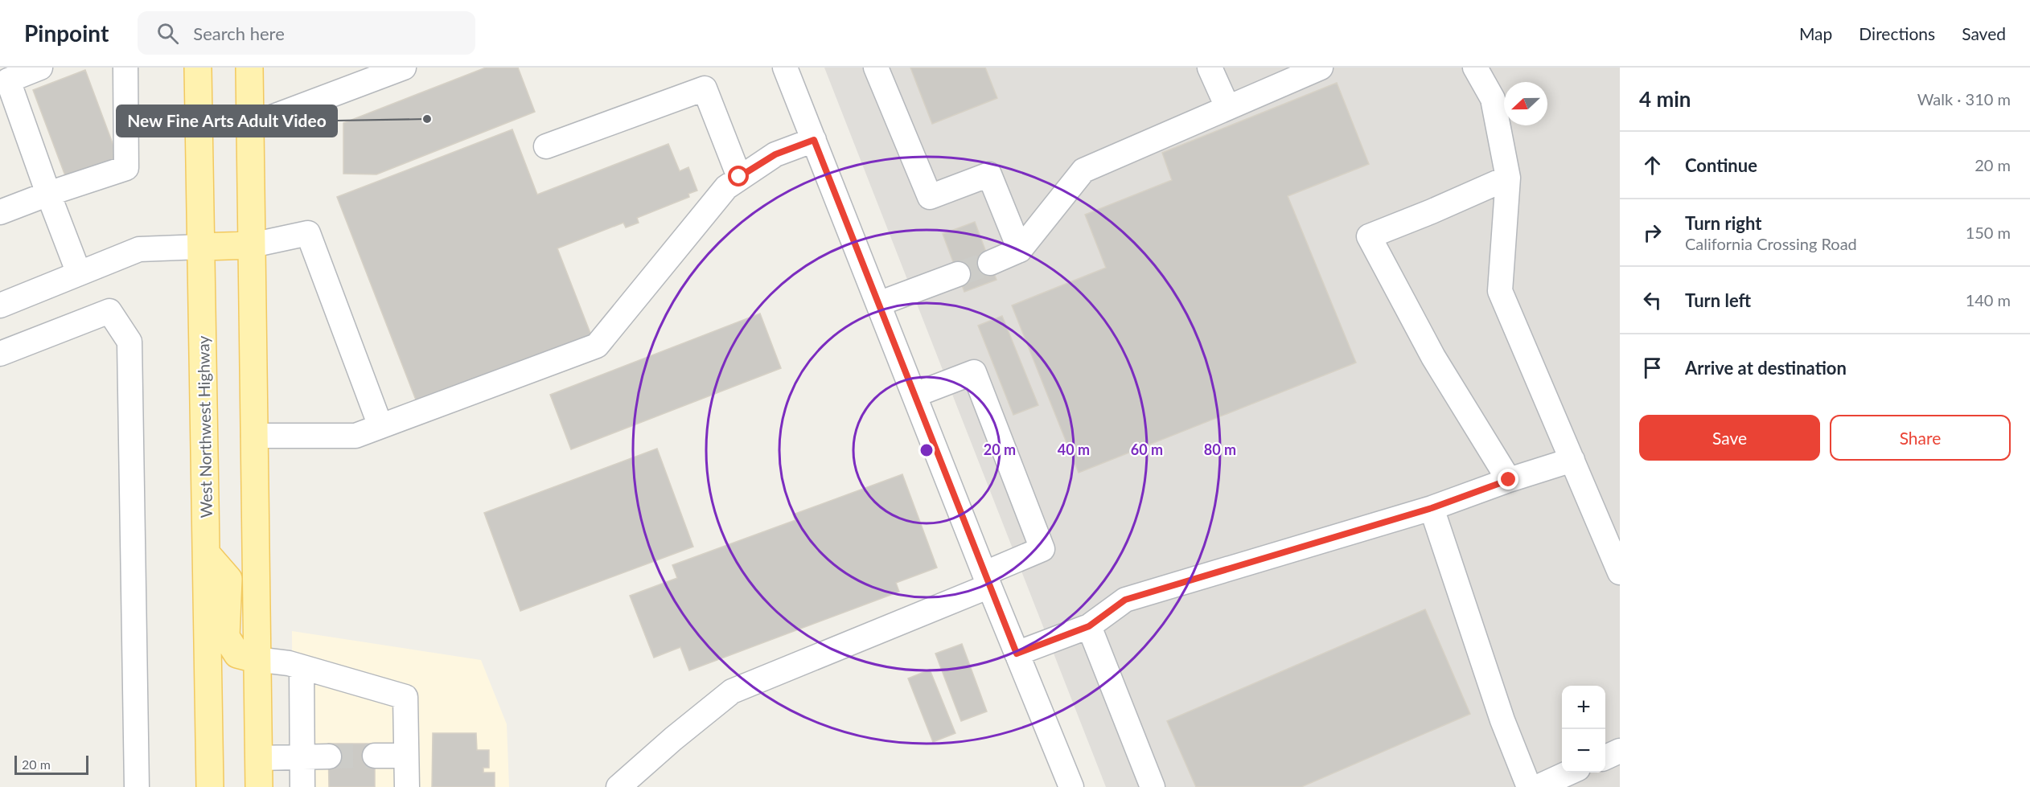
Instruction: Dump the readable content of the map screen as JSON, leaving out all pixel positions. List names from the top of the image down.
{
  "streets": {
    "main road": ["West Northwest Highway"]
  },
  "places": ["New Fine Arts Adult Video"],
  "scale_bar": "20 m",
  "north": "left",
  "page": {
    "header": "Pinpoint",
    "search": "Search here",
    "nav": ["Map", "Directions", "Saved"],
    "heading": ["4 min", "Walk · 310 m"],
    "list": [
      ["Continue", "20 m"],
      ["Turn right", "California Crossing Road", "150 m"],
      ["Turn left", "140 m"],
      "Arrive at destination"
    ],
    "buttons": ["Save", "Share"],
    "map_buttons": ["+", "−"],
    "scale": "20 m"
  },
  "rings": [
    "20 m",
    "40 m",
    "60 m",
    "80 m"
  ]
}
